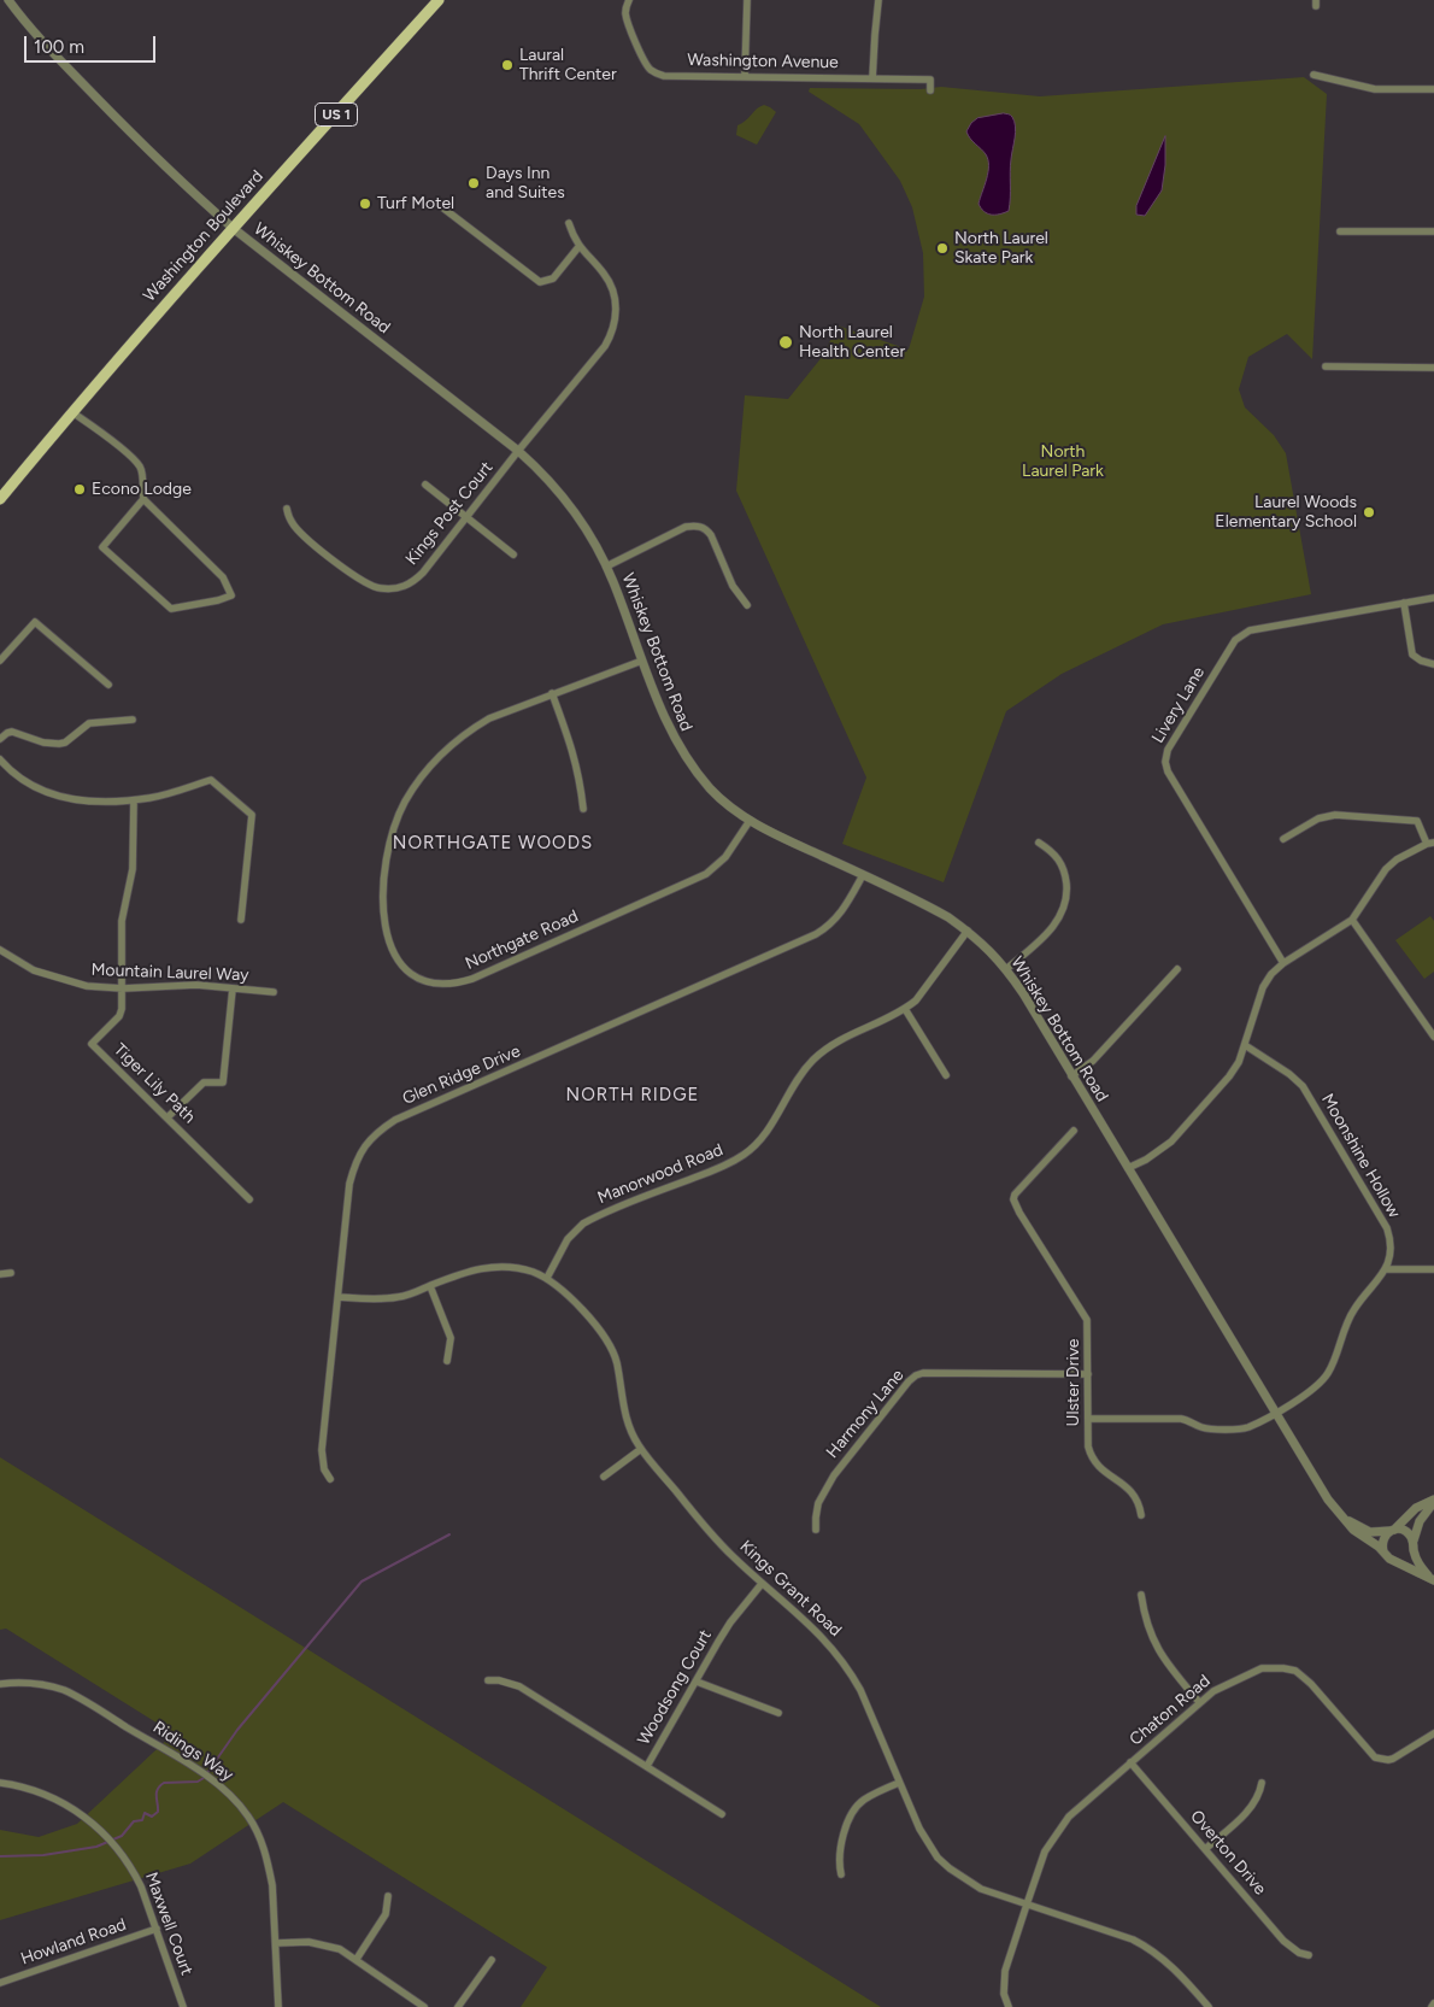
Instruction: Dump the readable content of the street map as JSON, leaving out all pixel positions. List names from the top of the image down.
{
  "streets": {
    "main road": ["US 1", "Washington Boulevard"],
    "street": [
      "Washington Avenue",
      "Whiskey Bottom Road",
      "Kings Post Court",
      "Livery Lane",
      "Northgate Road",
      "Mountain Laurel Way",
      "Glen Ridge Drive",
      "Tiger Lily Path",
      "Moonshine Hollow",
      "Manorwood Road",
      "Ulster Drive",
      "Harmony Lane",
      "Kings Grant Road",
      "Woodsong Court",
      "Chaton Road",
      "Ridings Way",
      "Overton Drive",
      "Maxwell Court",
      "Howland Road"
    ]
  },
  "crossings": [
    ["Washington Boulevard", "Whiskey Bottom Road"],
    ["Whiskey Bottom Road", "Kings Post Court"],
    ["Whiskey Bottom Road", "Northgate Road"],
    ["Whiskey Bottom Road", "Glen Ridge Drive"],
    ["Whiskey Bottom Road", "Manorwood Road"],
    ["Mountain Laurel Way", "Tiger Lily Path"],
    ["Glen Ridge Drive", "Kings Grant Road"],
    ["Manorwood Road", "Kings Grant Road"],
    ["Ulster Drive", "Harmony Lane"],
    ["Kings Grant Road", "Woodsong Court"],
    ["Kings Grant Road", "Chaton Road"],
    ["Chaton Road", "Overton Drive"],
    ["Maxwell Court", "Howland Road"]
  ],
  "districts": ["NORTHGATE WOODS", "NORTH RIDGE"],
  "parks": ["North Laurel Park"],
  "places": [
    "Laural Thrift Center",
    "Days Inn and Suites",
    "Turf Motel",
    "North Laurel Skate Park",
    "North Laurel Health Center",
    "Econo Lodge",
    "Laurel Woods Elementary School"
  ],
  "scale_bar": "100 m"
}
